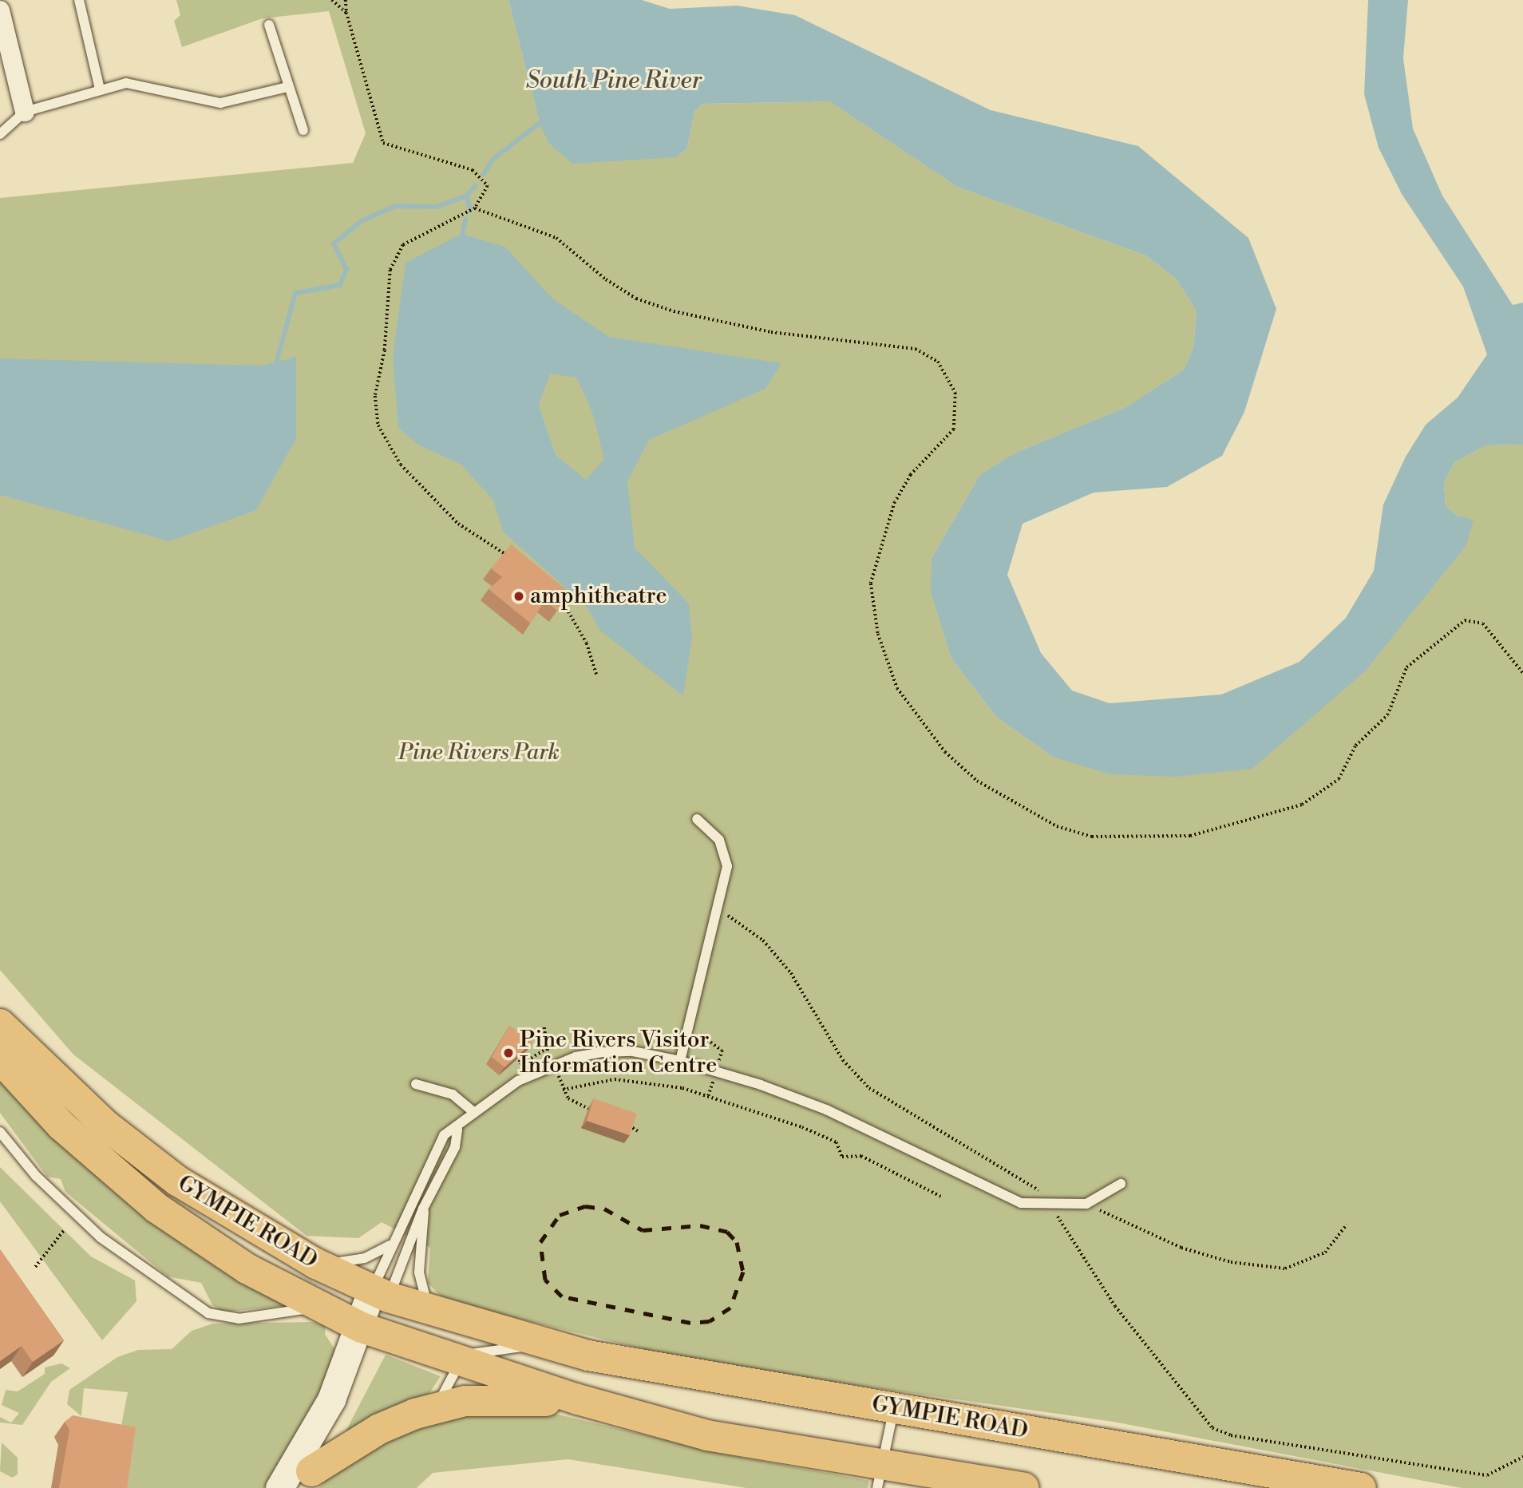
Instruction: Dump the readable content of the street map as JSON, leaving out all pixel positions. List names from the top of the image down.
{
  "streets": {
    "highway": ["GYMPIE ROAD"]
  },
  "water": ["South Pine River"],
  "parks": ["Pine Rivers Park"],
  "places": ["amphitheatre", "Pine Rivers Visitor Information Centre"]
}
